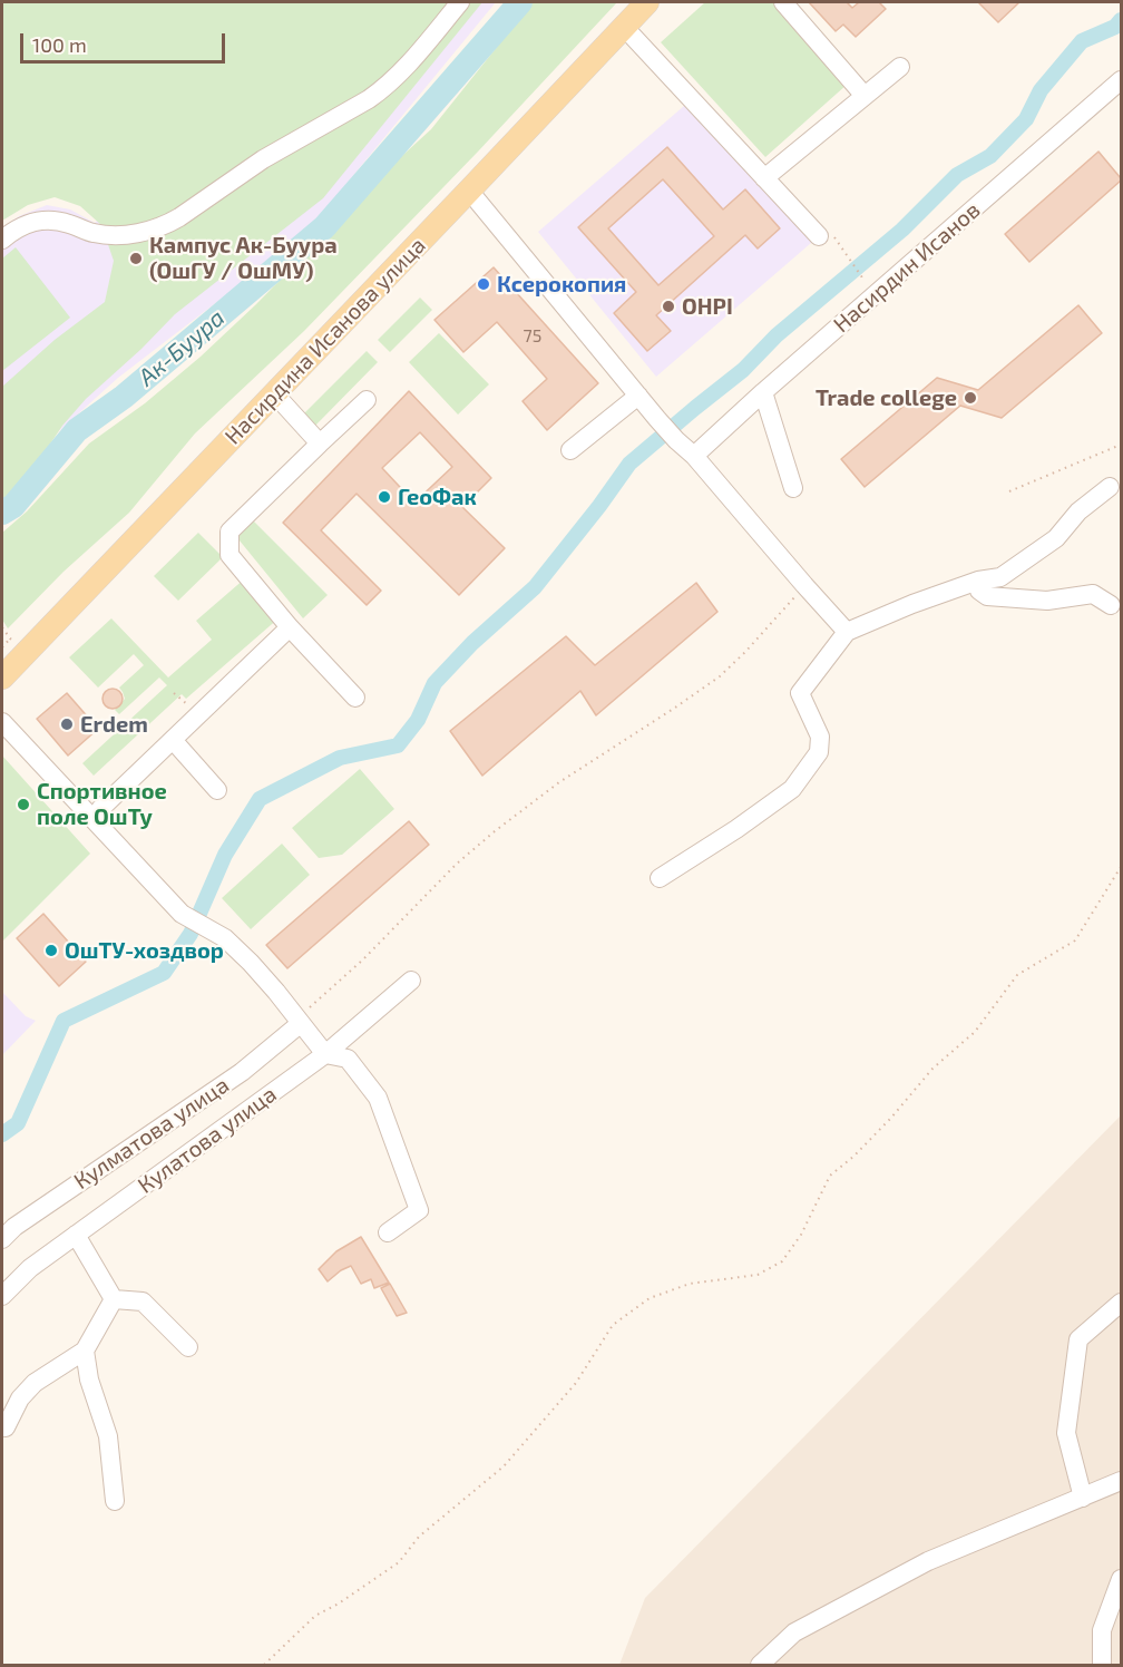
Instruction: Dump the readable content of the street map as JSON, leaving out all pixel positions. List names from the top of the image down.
{
  "streets": {
    "main road": ["Насирдина Исанова улица"],
    "street": ["Насирдин Исанов", "Кулматова улица", "Кулатова улица"]
  },
  "water": ["Ак-Буура"],
  "places": [
    "Кампус Ак-Буура (ОшГУ / ОшМУ)",
    "Ксерокопия",
    "OHPI",
    "Trade college",
    "ГеоФак",
    "Erdem",
    "Спортивное поле ОшТу",
    "ОшТУ-хоздвор"
  ],
  "house_numbers": ["75"],
  "scale_bar": "100 m"
}
